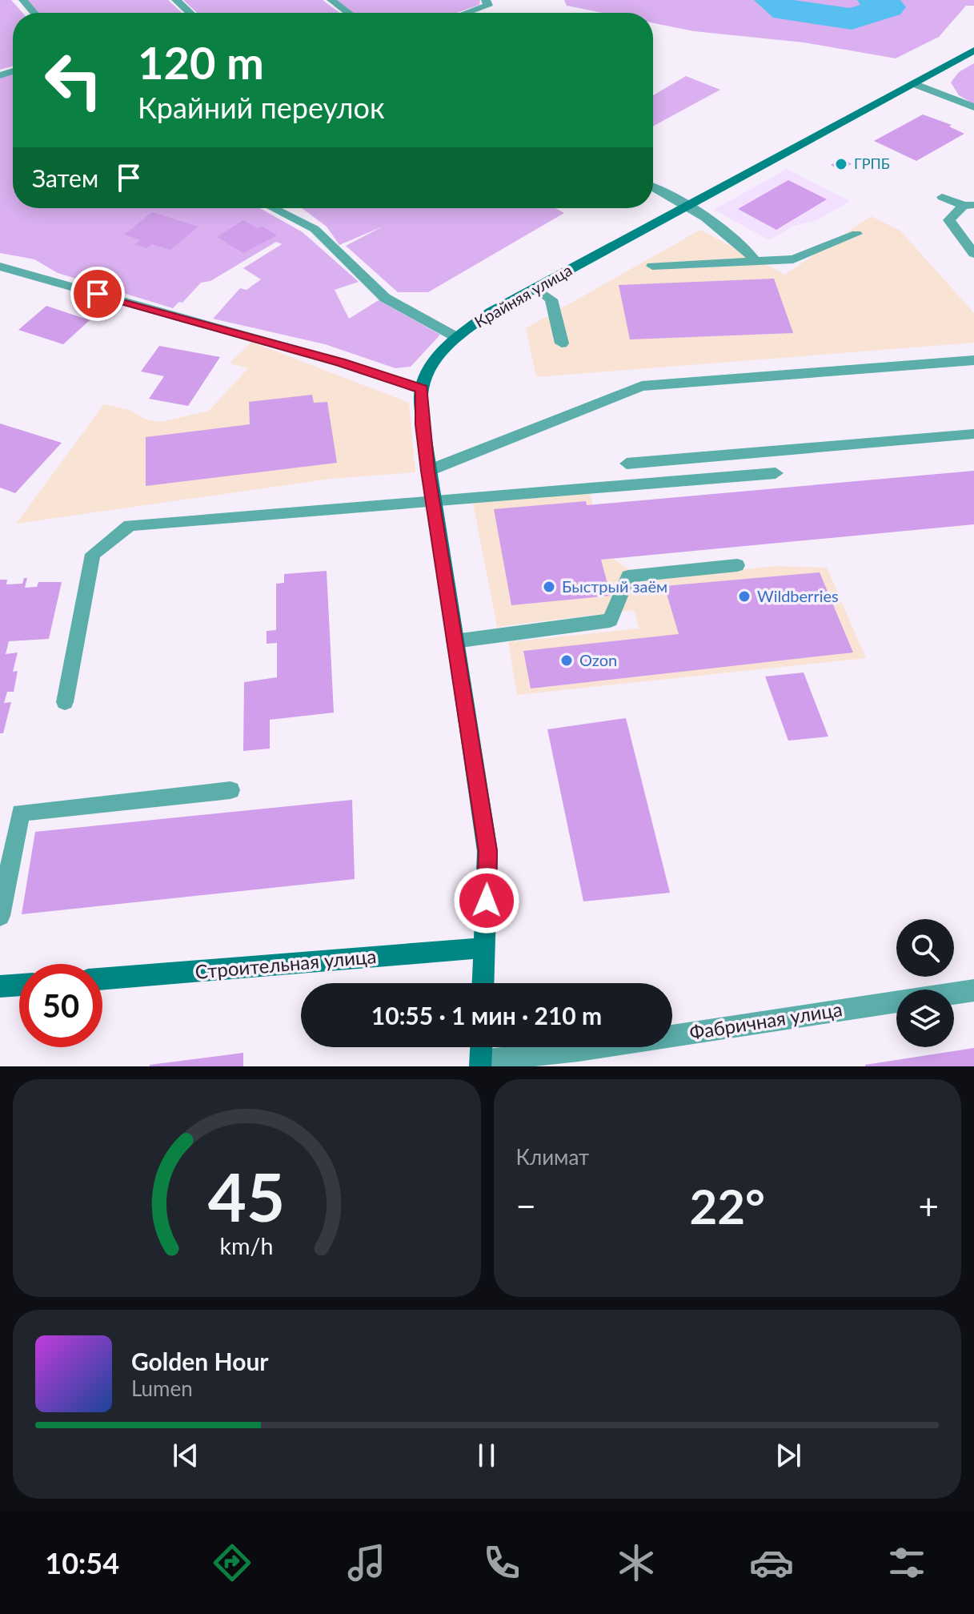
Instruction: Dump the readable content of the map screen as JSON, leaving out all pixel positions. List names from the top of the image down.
{
  "streets": {
    "main road": ["Крайняя улица", "Строительная улица"],
    "street": ["Фабричная улица"]
  },
  "crossings": [
    ["Крайняя улица", "Строительная улица"]
  ],
  "places": [
    "ГРПБ",
    "Быстрый заём",
    "Wildberries",
    "Ozon"
  ],
  "page": {
    "turn": ["120 m", "Крайний переулок"],
    "then": "Затем",
    "limit": "50",
    "trip": "10:55 · 1 мин · 210 m",
    "tile": "Климат",
    "heat": ["−", "22°", "+"],
    "song": ["Golden Hour", "Lumen"],
    "tabs": "10:54",
    "gauge": ["45", "km/h"]
  }
}
